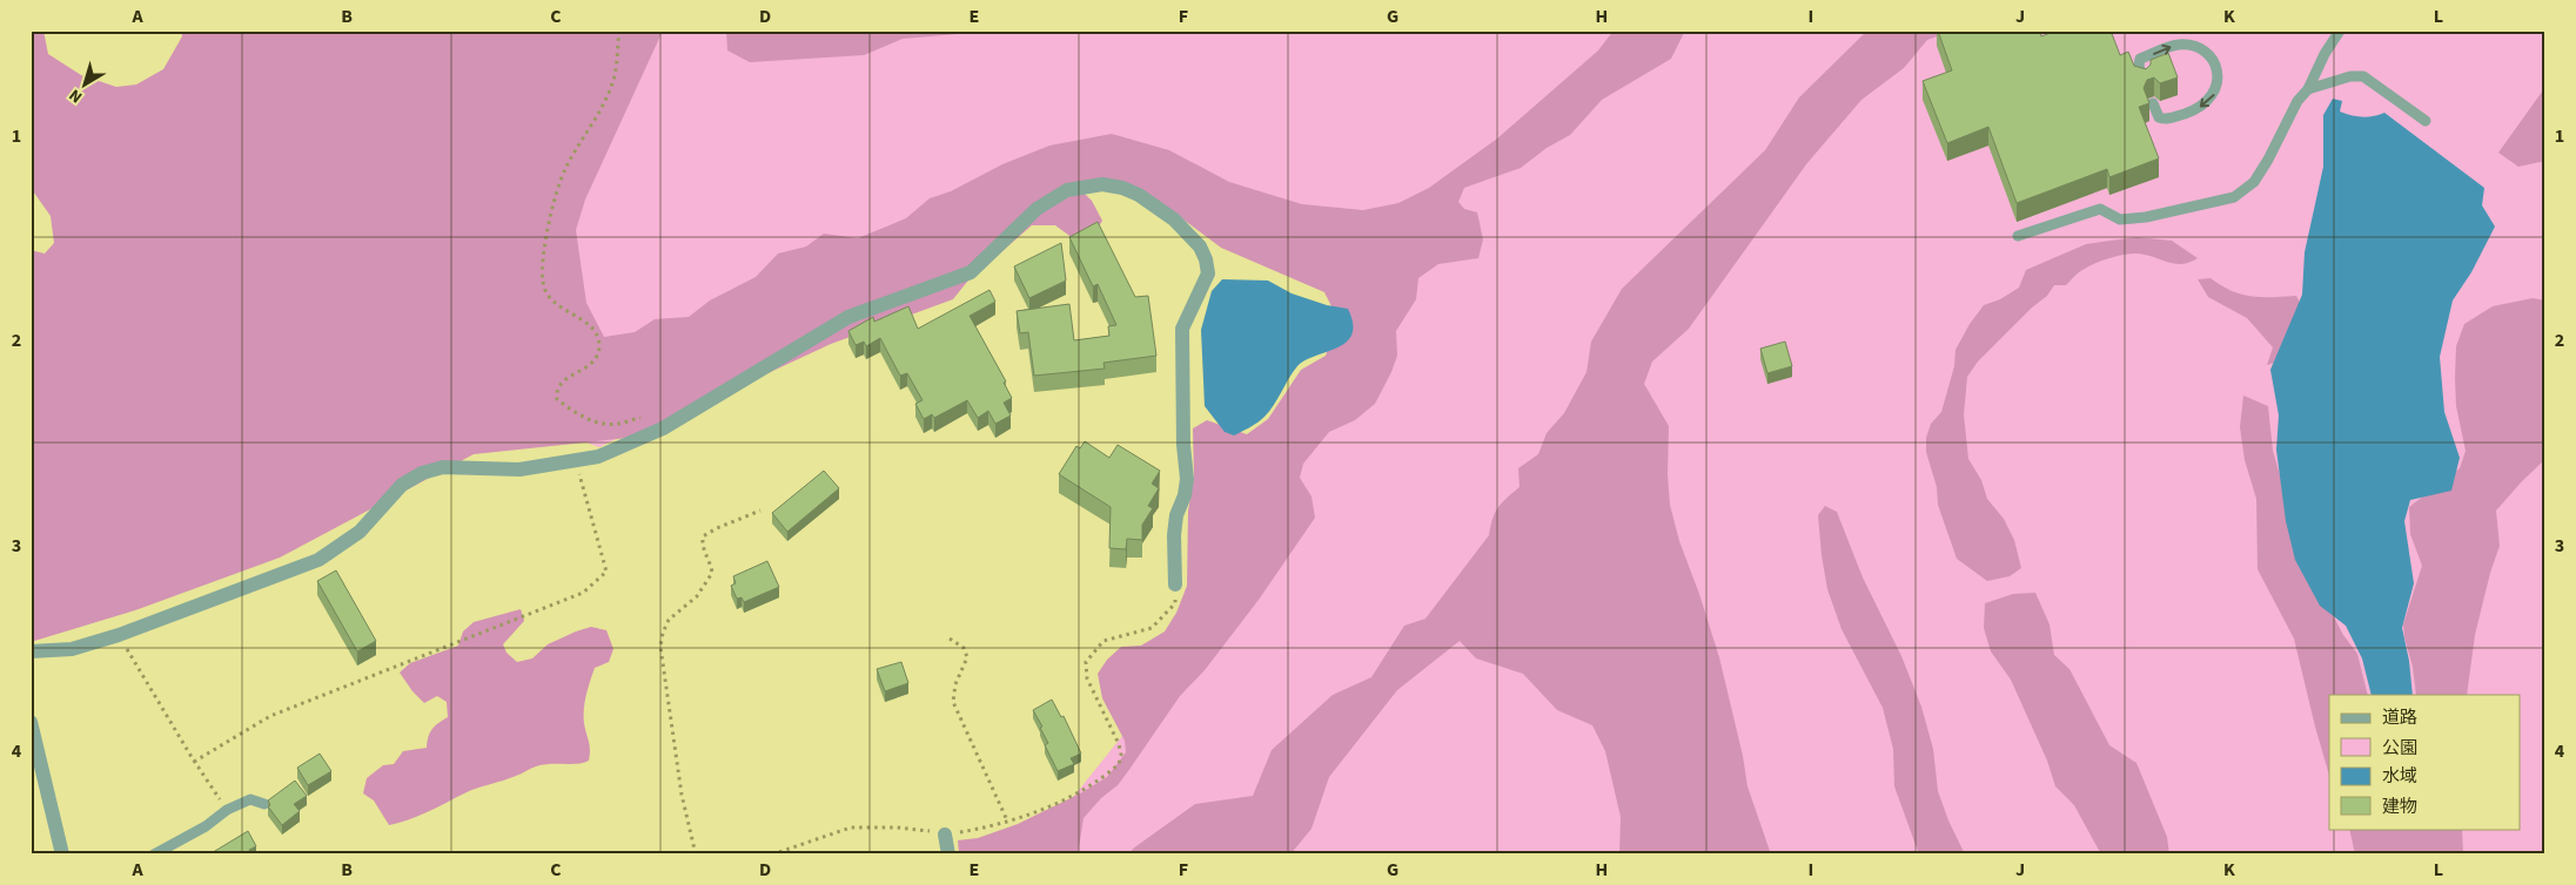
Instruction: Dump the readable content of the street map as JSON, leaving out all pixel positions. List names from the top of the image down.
{
  "legend": [
    "道路",
    "公園",
    "水域",
    "建物"
  ],
  "north": "bottom left",
  "grid": {
    "columns": [
      "A",
      "B",
      "C",
      "D",
      "E",
      "F",
      "G",
      "H",
      "I",
      "J",
      "K",
      "L"
    ],
    "rows": [
      "1",
      "2",
      "3",
      "4"
    ]
  }
}
